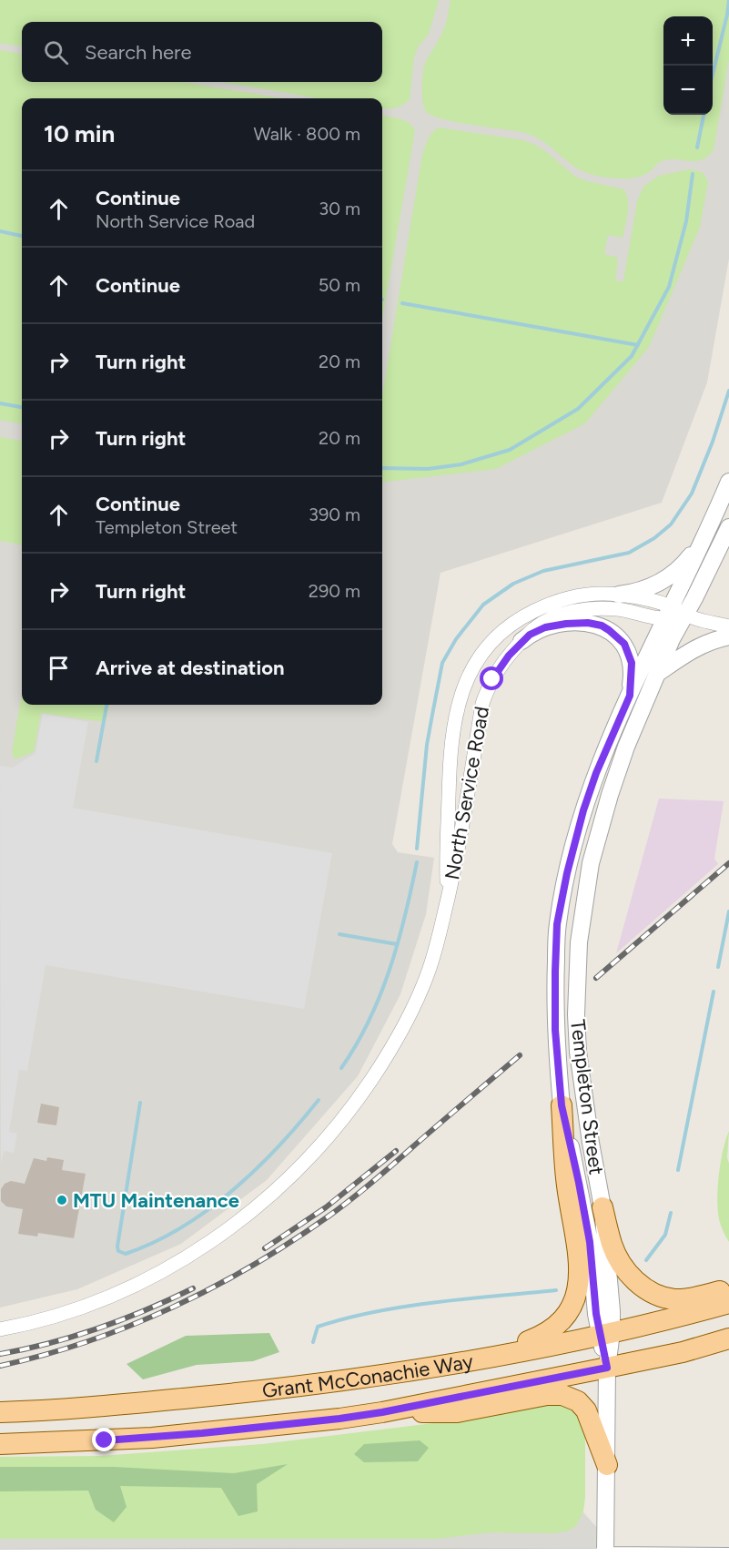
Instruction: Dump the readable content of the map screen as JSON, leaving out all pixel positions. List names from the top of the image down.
{
  "streets": {
    "main road": ["Grant McConachie Way"],
    "street": ["North Service Road", "Templeton Street"]
  },
  "crossings": [
    ["North Service Road", "Templeton Street"],
    ["Templeton Street", "Grant McConachie Way"]
  ],
  "places": ["MTU Maintenance"],
  "page": {
    "map_buttons": ["+", "−"],
    "search": "Search here",
    "heading": ["10 min", "Walk · 800 m"],
    "list": [
      ["Continue", "North Service Road", "30 m"],
      ["Continue", "50 m"],
      ["Turn right", "20 m"],
      ["Turn right", "20 m"],
      ["Continue", "Templeton Street", "390 m"],
      ["Turn right", "290 m"],
      "Arrive at destination"
    ]
  }
}
